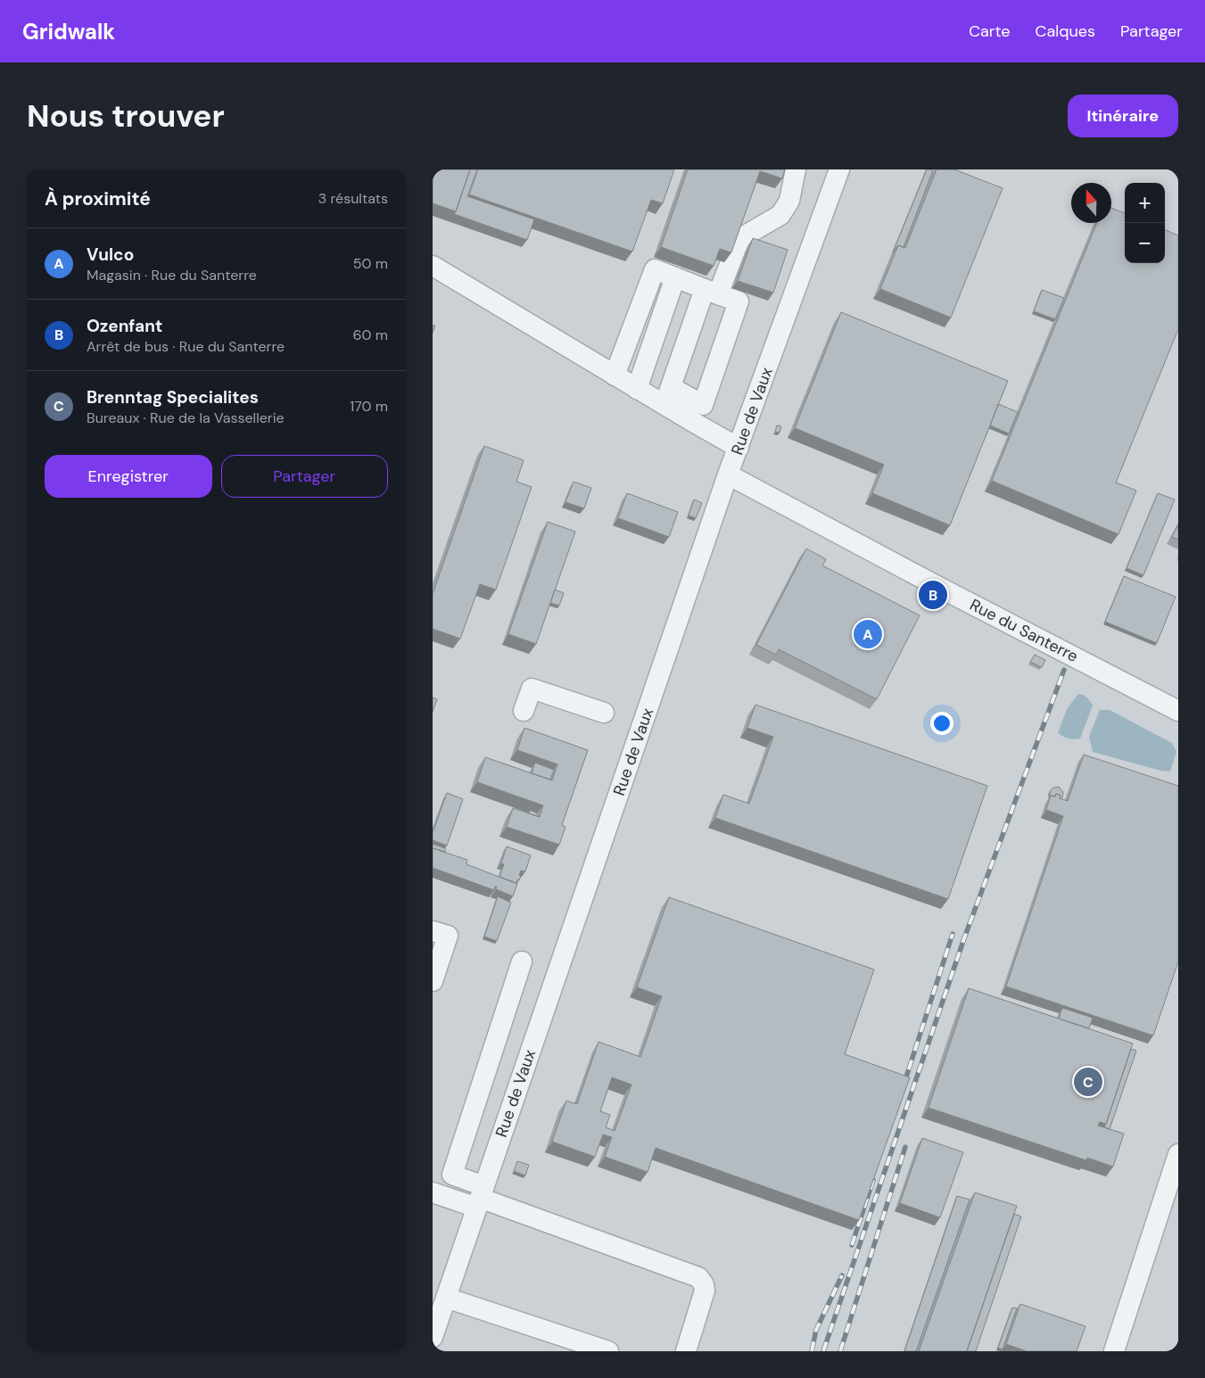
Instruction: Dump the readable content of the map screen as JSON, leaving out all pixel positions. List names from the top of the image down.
{
  "streets": {
    "street": ["Rue de Vaux", "Rue du Santerre"]
  },
  "crossings": [
    ["Rue de Vaux", "Rue du Santerre"]
  ],
  "north": "top",
  "page": {
    "header": "Gridwalk",
    "nav": ["Carte", "Calques", "Partager"],
    "buttons": [
      "Itinéraire",
      ["Enregistrer", "Partager"]
    ],
    "title": "Nous trouver",
    "heading": ["À proximité", "3 résultats"],
    "map_buttons": ["+", "−"],
    "list": [
      {
        "mark": "A",
        "name": "Vulco",
        "note": "Magasin · Rue du Santerre",
        "value": "50 m"
      },
      {
        "mark": "B",
        "name": "Ozenfant",
        "note": "Arrêt de bus · Rue du Santerre",
        "value": "60 m"
      },
      {
        "mark": "C",
        "name": "Brenntag Specialites",
        "note": "Bureaux · Rue de la Vassellerie",
        "value": "170 m"
      }
    ],
    "pins": ["B", "A", "C"]
  }
}
